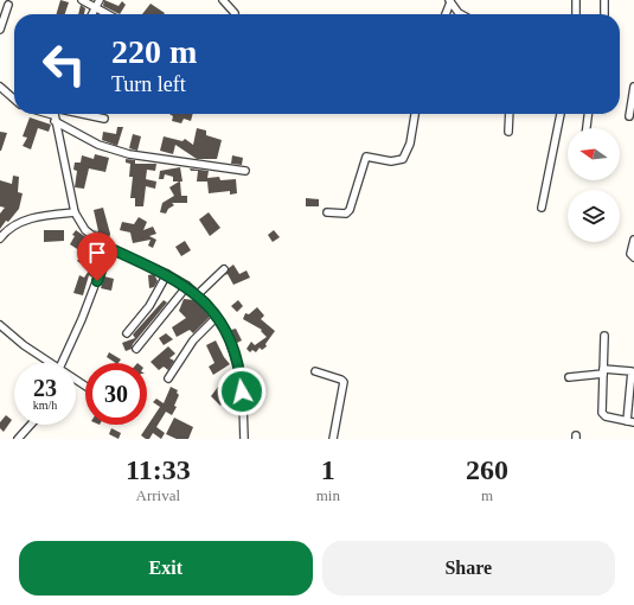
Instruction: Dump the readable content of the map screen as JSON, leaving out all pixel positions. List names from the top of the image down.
{
  "north": "left",
  "page": {
    "turn": ["220 m", "Turn left"],
    "speed": "23 km/h",
    "limit": "30",
    "eta": [
      "11:33",
      "Arrival",
      "1",
      "min",
      "260",
      "m"
    ],
    "buttons": ["Exit", "Share"]
  }
}
